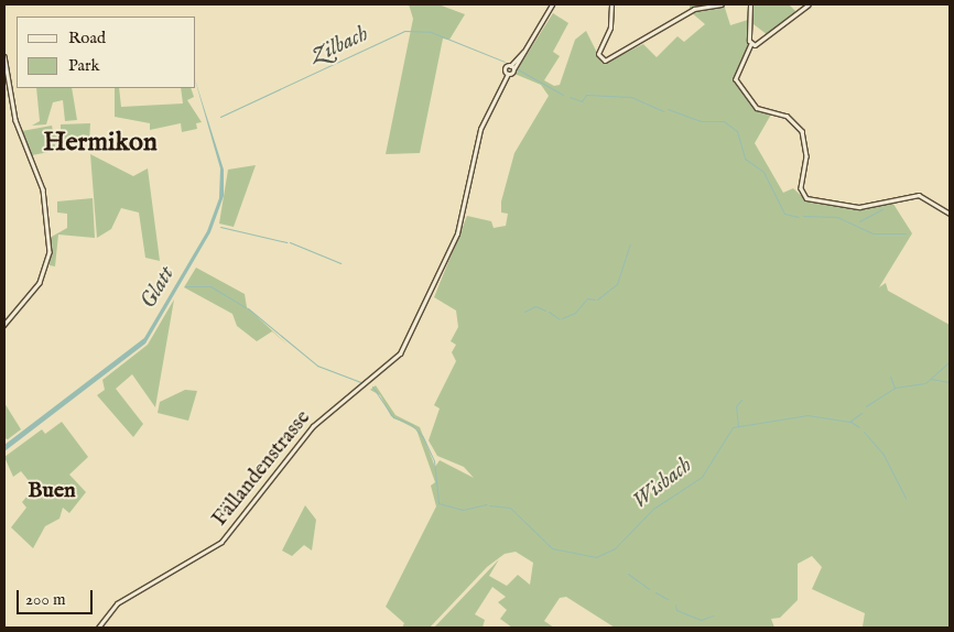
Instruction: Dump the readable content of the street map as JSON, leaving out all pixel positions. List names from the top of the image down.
{
  "streets": {
    "main road": ["Fällandenstrasse"]
  },
  "districts": ["Hermikon", "Buen"],
  "water": ["Zilbach", "Glatt", "Wisbach"],
  "legend": ["Road", "Park"],
  "scale_bar": "200 m"
}
